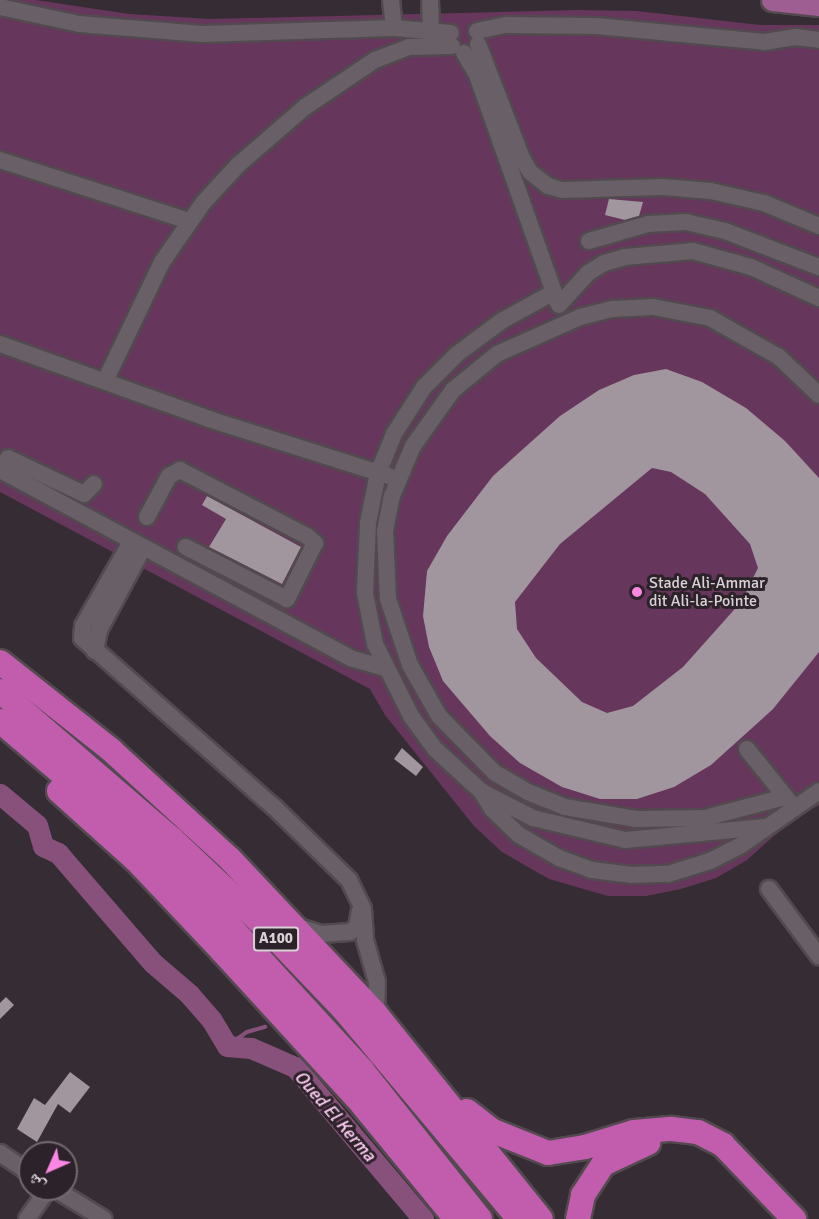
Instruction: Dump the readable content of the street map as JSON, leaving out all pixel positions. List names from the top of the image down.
{
  "streets": {
    "highway": ["A100"]
  },
  "water": ["Oued El Kerma"],
  "places": ["Stade Ali-Ammar dit Ali-la-Pointe"],
  "north": "bottom left"
}
